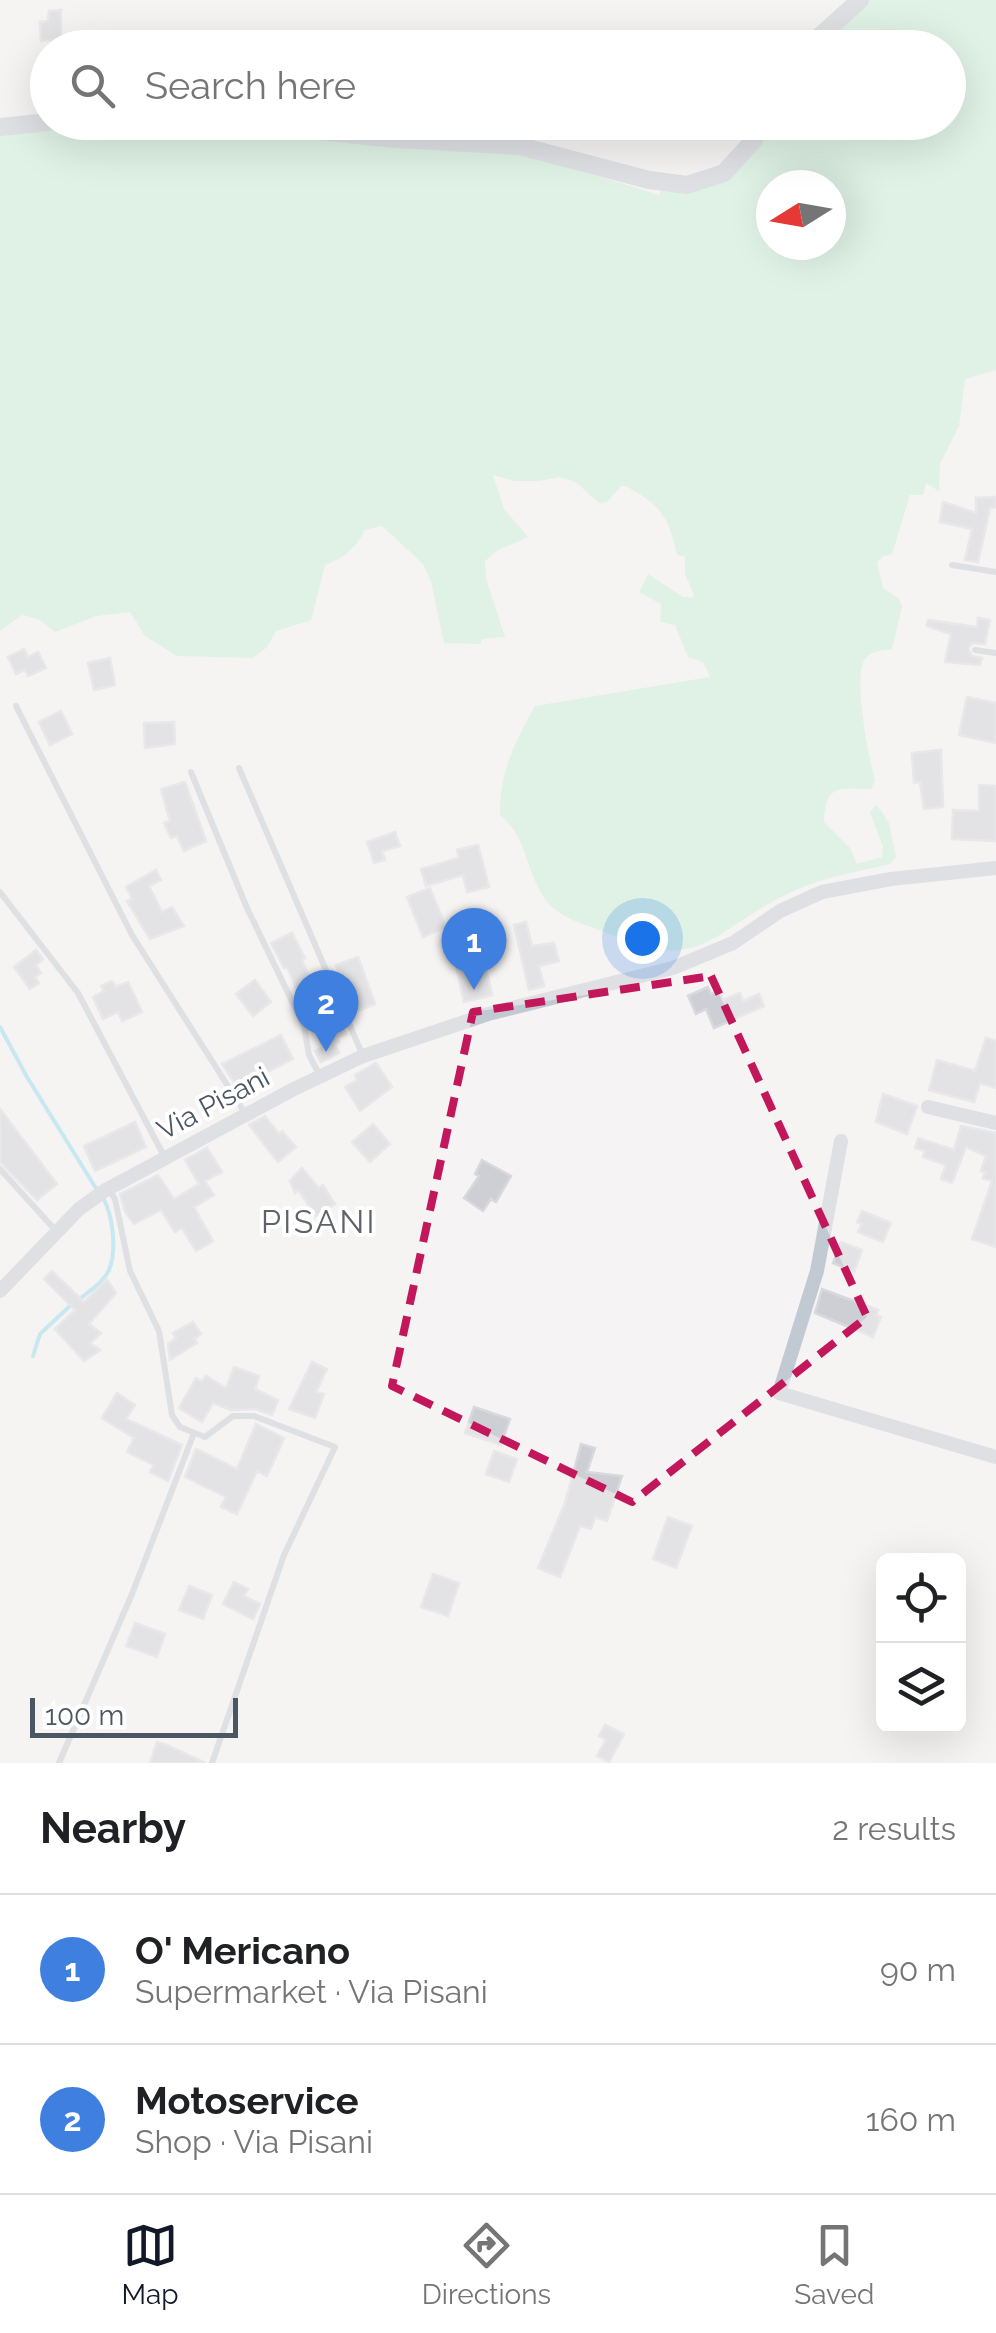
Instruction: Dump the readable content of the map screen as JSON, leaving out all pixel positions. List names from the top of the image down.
{
  "streets": {
    "street": ["Via Pisani"]
  },
  "districts": ["PISANI"],
  "scale_bar": "100 m",
  "north": "left",
  "page": {
    "search": "Search here",
    "pins": ["1", "2"],
    "scale": "100 m",
    "heading": ["Nearby", "2 results"],
    "list": [
      {
        "mark": "1",
        "name": "O' Mericano",
        "note": "Supermarket · Via Pisani",
        "value": "90 m"
      },
      {
        "mark": "2",
        "name": "Motoservice",
        "note": "Shop · Via Pisani",
        "value": "160 m"
      }
    ],
    "nav": ["Map", "Directions", "Saved"]
  }
}
